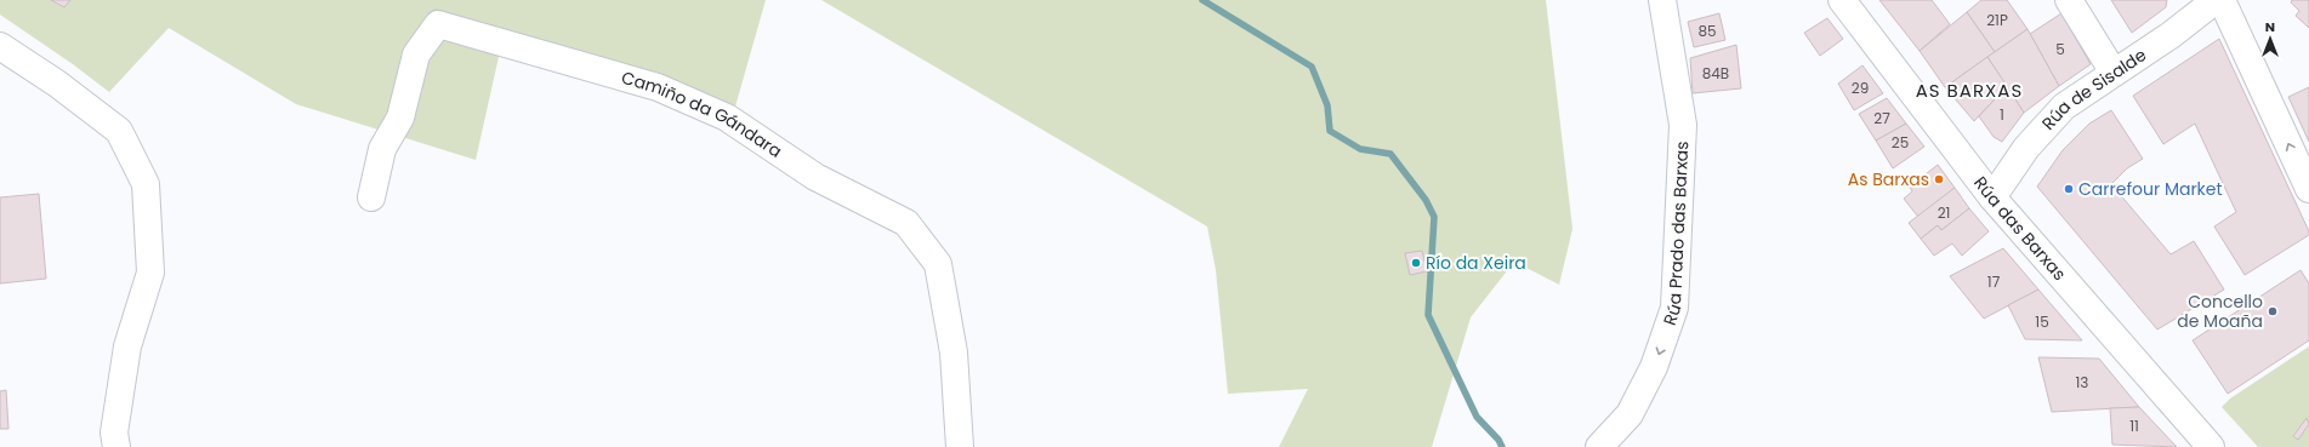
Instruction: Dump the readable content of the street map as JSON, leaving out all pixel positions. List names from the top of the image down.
{
  "streets": {
    "street": [
      "Rúa de Sisalde",
      "Camiño da Gándara",
      "Rúa das Barxas",
      "Rúa Prado das Barxas"
    ]
  },
  "crossings": [
    ["Rúa de Sisalde", "Rúa das Barxas"]
  ],
  "one_way": ["Rúa Prado das Barxas"],
  "districts": ["AS BARXAS"],
  "places": [
    "As Barxas",
    "Carrefour Market",
    "Río da Xeira",
    "Concello de Moaña"
  ],
  "house_numbers": [
    "21P",
    "85",
    "5",
    "84B",
    "29",
    "1",
    "27",
    "25",
    "21",
    "17",
    "15",
    "13",
    "11"
  ],
  "north": "top"
}
